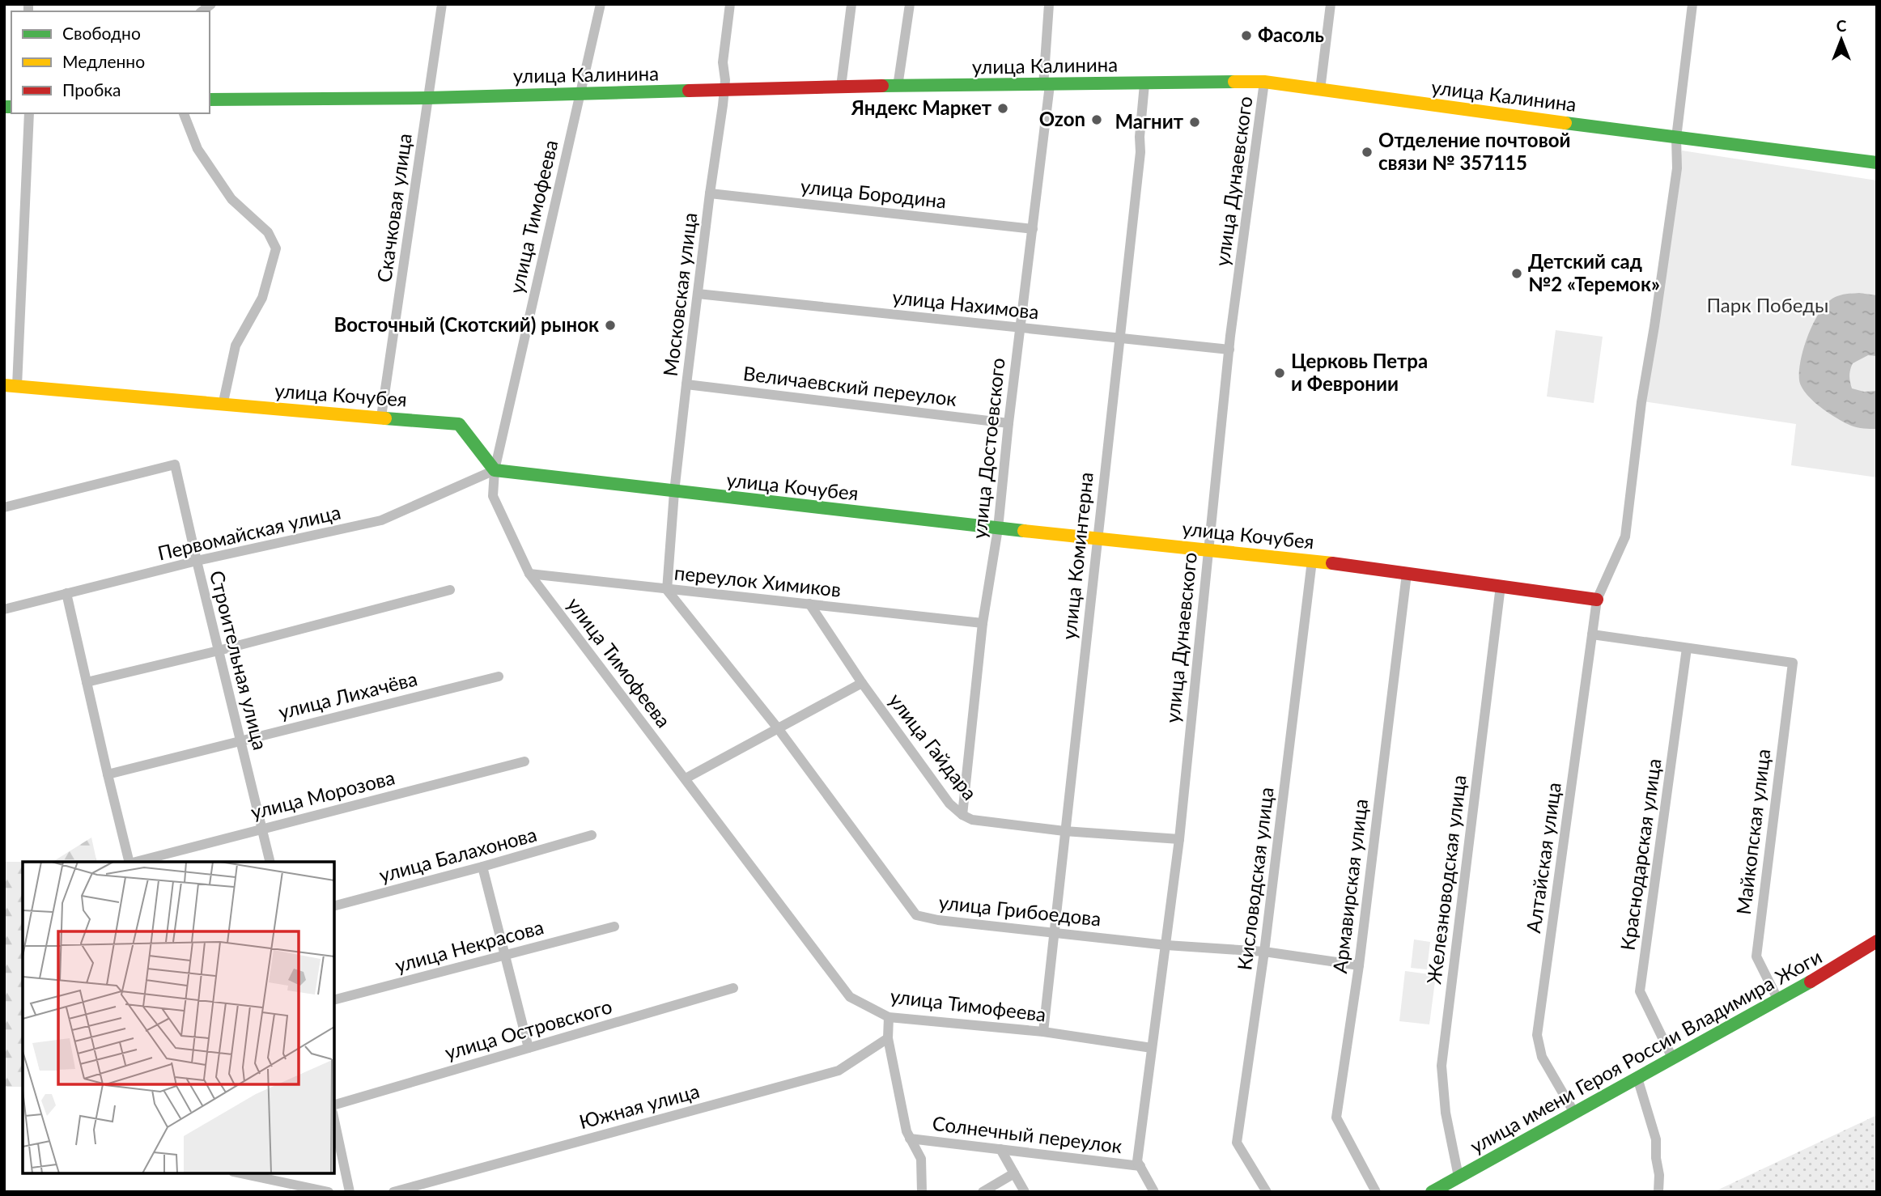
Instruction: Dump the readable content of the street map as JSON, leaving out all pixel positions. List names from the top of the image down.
{
  "streets": {
    "main road": ["улица Калинина", "улица Кочубея", "улица имени Героя России Владимира Жоги"],
    "street": [
      "улица Дунаевского",
      "улица Бородина",
      "Скачковая улица",
      "улица Тимофеева",
      "Московская улица",
      "улица Нахимова",
      "Величаевский переулок",
      "улица Достоевского",
      "Первомайская улица",
      "улица Коминтерна",
      "переулок Химиков",
      "Строительная улица",
      "улица Лихачёва",
      "улица Гайдара",
      "улица Морозова",
      "Майкопская улица",
      "Краснодарская улица",
      "улица Балахонова",
      "Алтайская улица",
      "Кисловодская улица",
      "Железноводская улица",
      "Армавирская улица",
      "улица Грибоедова",
      "улица Некрасова",
      "улица Островского",
      "Южная улица",
      "Солнечный переулок"
    ]
  },
  "crossings": [
    ["улица Калинина", "улица Дунаевского"],
    ["улица Калинина", "Скачковая улица"],
    ["улица Калинина", "улица Тимофеева"],
    ["улица Калинина", "Московская улица"],
    ["улица Калинина", "улица Достоевского"],
    ["улица Калинина", "улица Коминтерна"],
    ["улица Калинина", "Алтайская улица"],
    ["улица Дунаевского", "улица Тимофеева"],
    ["улица Дунаевского", "улица Нахимова"],
    ["улица Дунаевского", "улица Кочубея"],
    ["улица Дунаевского", "улица Гайдара"],
    ["улица Дунаевского", "улица Грибоедова"],
    ["улица Дунаевского", "Солнечный переулок"],
    ["улица Бородина", "Московская улица"],
    ["улица Бородина", "улица Достоевского"],
    ["Скачковая улица", "улица Кочубея"],
    ["улица Тимофеева", "улица Кочубея"],
    ["улица Тимофеева", "Первомайская улица"],
    ["улица Тимофеева", "улица Коминтерна"],
    ["улица Тимофеева", "переулок Химиков"],
    ["Московская улица", "улица Нахимова"],
    ["Московская улица", "Величаевский переулок"],
    ["Московская улица", "улица Кочубея"],
    ["Московская улица", "переулок Химиков"],
    ["Московская улица", "улица Грибоедова"],
    ["улица Нахимова", "улица Достоевского"],
    ["улица Нахимова", "улица Коминтерна"],
    ["Величаевский переулок", "улица Достоевского"],
    ["улица Кочубея", "улица Достоевского"],
    ["улица Кочубея", "Первомайская улица"],
    ["улица Кочубея", "улица Коминтерна"],
    ["улица Кочубея", "Алтайская улица"],
    ["улица Кочубея", "Кисловодская улица"],
    ["улица Кочубея", "Железноводская улица"],
    ["улица Кочубея", "Армавирская улица"],
    ["улица Достоевского", "переулок Химиков"],
    ["улица Достоевского", "улица Гайдара"],
    ["Первомайская улица", "Строительная улица"],
    ["улица Коминтерна", "улица Гайдара"],
    ["улица Коминтерна", "улица Грибоедова"],
    ["переулок Химиков", "улица Гайдара"],
    ["переулок Химиков", "улица Грибоедова"],
    ["Строительная улица", "улица Лихачёва"],
    ["Строительная улица", "улица Морозова"],
    ["Майкопская улица", "Краснодарская улица"],
    ["Майкопская улица", "улица имени Героя России Владимира Жоги"],
    ["Краснодарская улица", "улица имени Героя России Владимира Жоги"],
    ["Алтайская улица", "улица имени Героя России Владимира Жоги"],
    ["Кисловодская улица", "улица Грибоедова"],
    ["Железноводская улица", "улица имени Героя России Владимира Жоги"],
    ["Армавирская улица", "улица Грибоедова"]
  ],
  "parks": ["Парк Победы"],
  "places": [
    "Фасоль",
    "Яндекс Маркет",
    "Ozon",
    "Магнит",
    "Отделение почтовой связи № 357115",
    "Детский сад №2 «Теремок»",
    "Восточный (Скотский) рынок",
    "Церковь Петра и Февронии"
  ],
  "legend": ["Свободно", "Медленно", "Пробка"],
  "north": "top"
}
